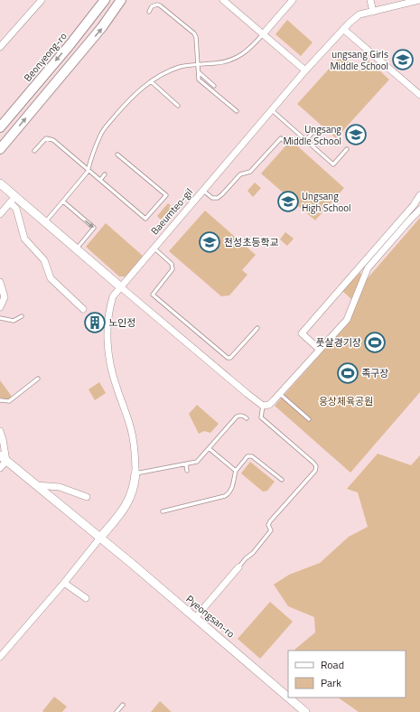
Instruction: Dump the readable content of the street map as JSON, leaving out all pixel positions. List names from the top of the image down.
{
  "streets": {
    "main road": ["Beonyeong-ro"],
    "street": ["Baeumteo-gil", "Pyeongsan-ro"]
  },
  "parks": ["웅상체육공원"],
  "places": {
    "school or university": [
      "ungsang Girls Middle School",
      "Ungsang Middle School",
      "Ungsang High School",
      "천성초등학교"
    ],
    "building": ["노인정"],
    "sports": ["풋살경기장", "족구장"]
  },
  "legend": ["Road", "Park"]
}
